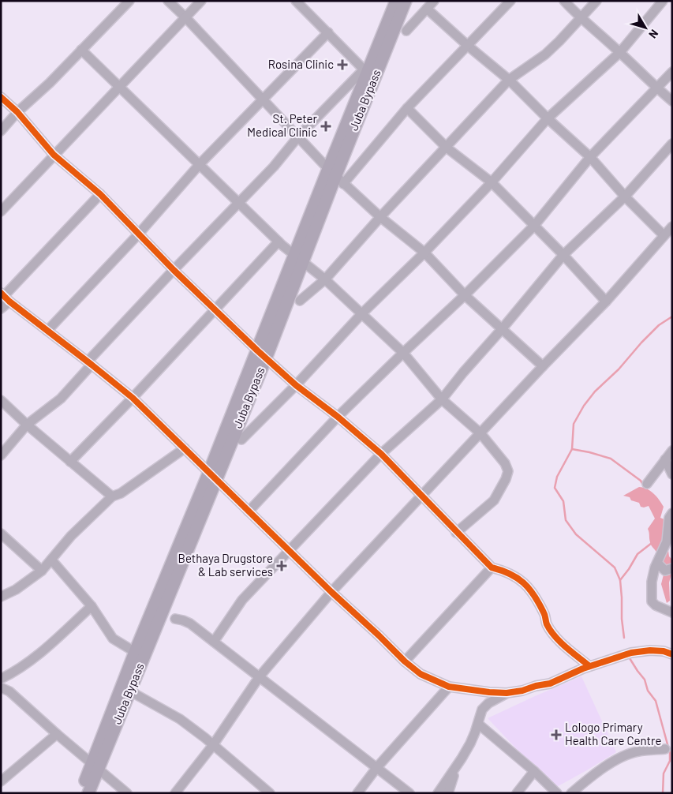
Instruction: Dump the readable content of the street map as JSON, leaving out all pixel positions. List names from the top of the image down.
{
  "streets": {
    "main road": ["Juba Bypass"]
  },
  "places": {
    "health": [
      "Rosina Clinic",
      "St. Peter Medical Clinic",
      "Bethaya Drugstore & Lab services",
      "Lologo Primary Health Care Centre"
    ]
  },
  "north": "bottom right"
}
